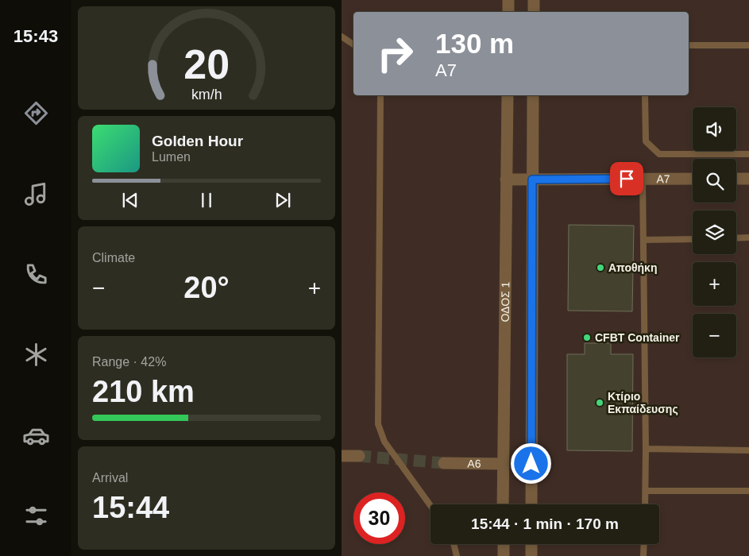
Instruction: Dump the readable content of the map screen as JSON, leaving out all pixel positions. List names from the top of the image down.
{
  "streets": {
    "street": ["Α7", "ΟΔΟΣ 1", "Α6"]
  },
  "crossings": [
    ["Α7", "ΟΔΟΣ 1"],
    ["ΟΔΟΣ 1", "Α6"]
  ],
  "places": ["Αποθήκη", "CFBT Container", "Κτίριο Εκπαίδευσης"],
  "page": {
    "tabs": "15:43",
    "turn": ["130 m", "Α7"],
    "map_buttons": ["+", "−"],
    "song": ["Golden Hour", "Lumen"],
    "tile": [
      "Climate",
      ["Range · 42%", "210 km"],
      ["Arrival", "15:44"]
    ],
    "heat": ["−", "20°", "+"],
    "limit": "30",
    "trip": "15:44 · 1 min · 170 m",
    "gauge": ["20", "km/h"]
  }
}
